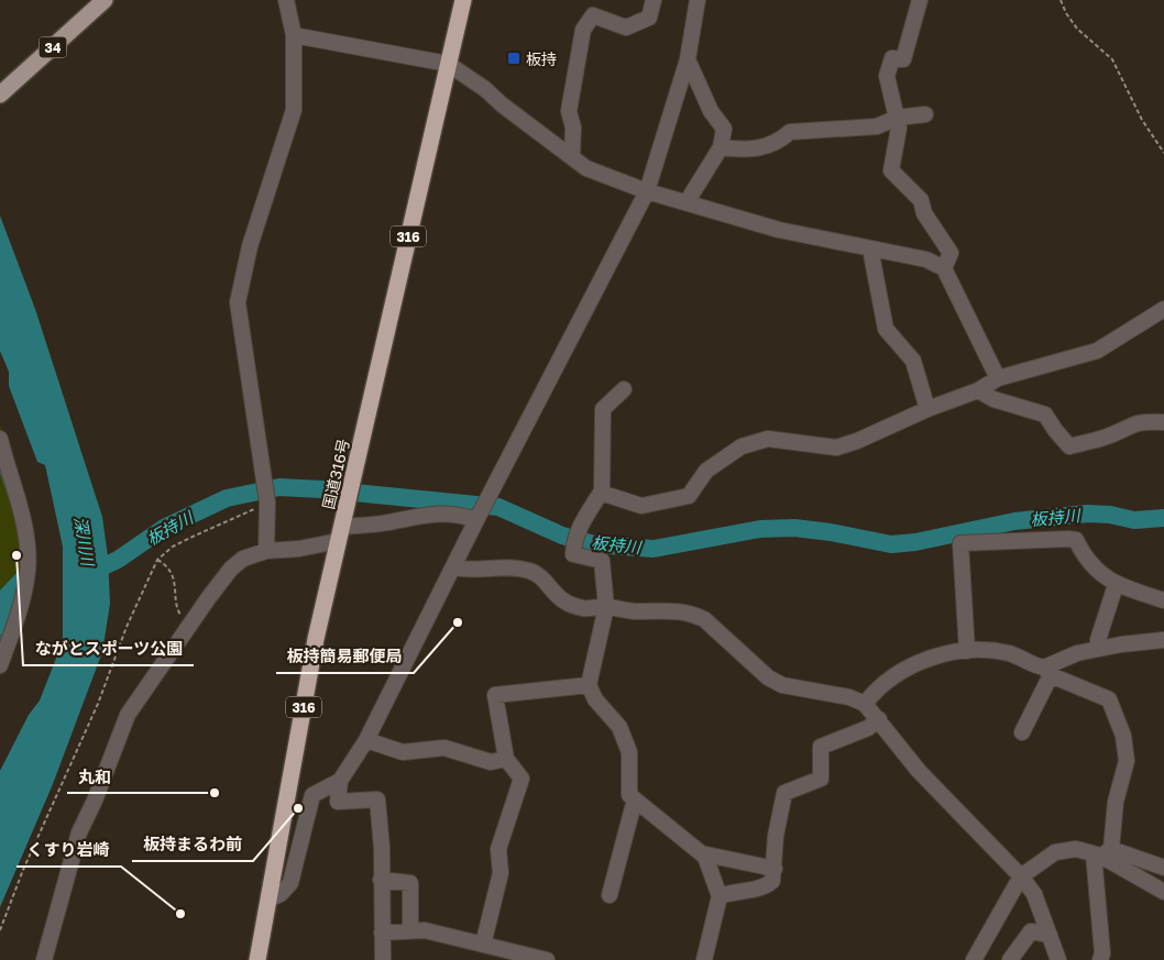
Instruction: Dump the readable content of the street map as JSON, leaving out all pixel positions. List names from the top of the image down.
{
  "streets": {
    "highway": ["316", "国道316号"],
    "main road": ["34"]
  },
  "water": ["板持川", "深川川"],
  "places": {
    "transit": ["板持"],
    "other": [
      "ながとスポーツ公園",
      "板持簡易郵便局",
      "丸和",
      "板持まるわ前",
      "くすり岩崎"
    ]
  }
}
